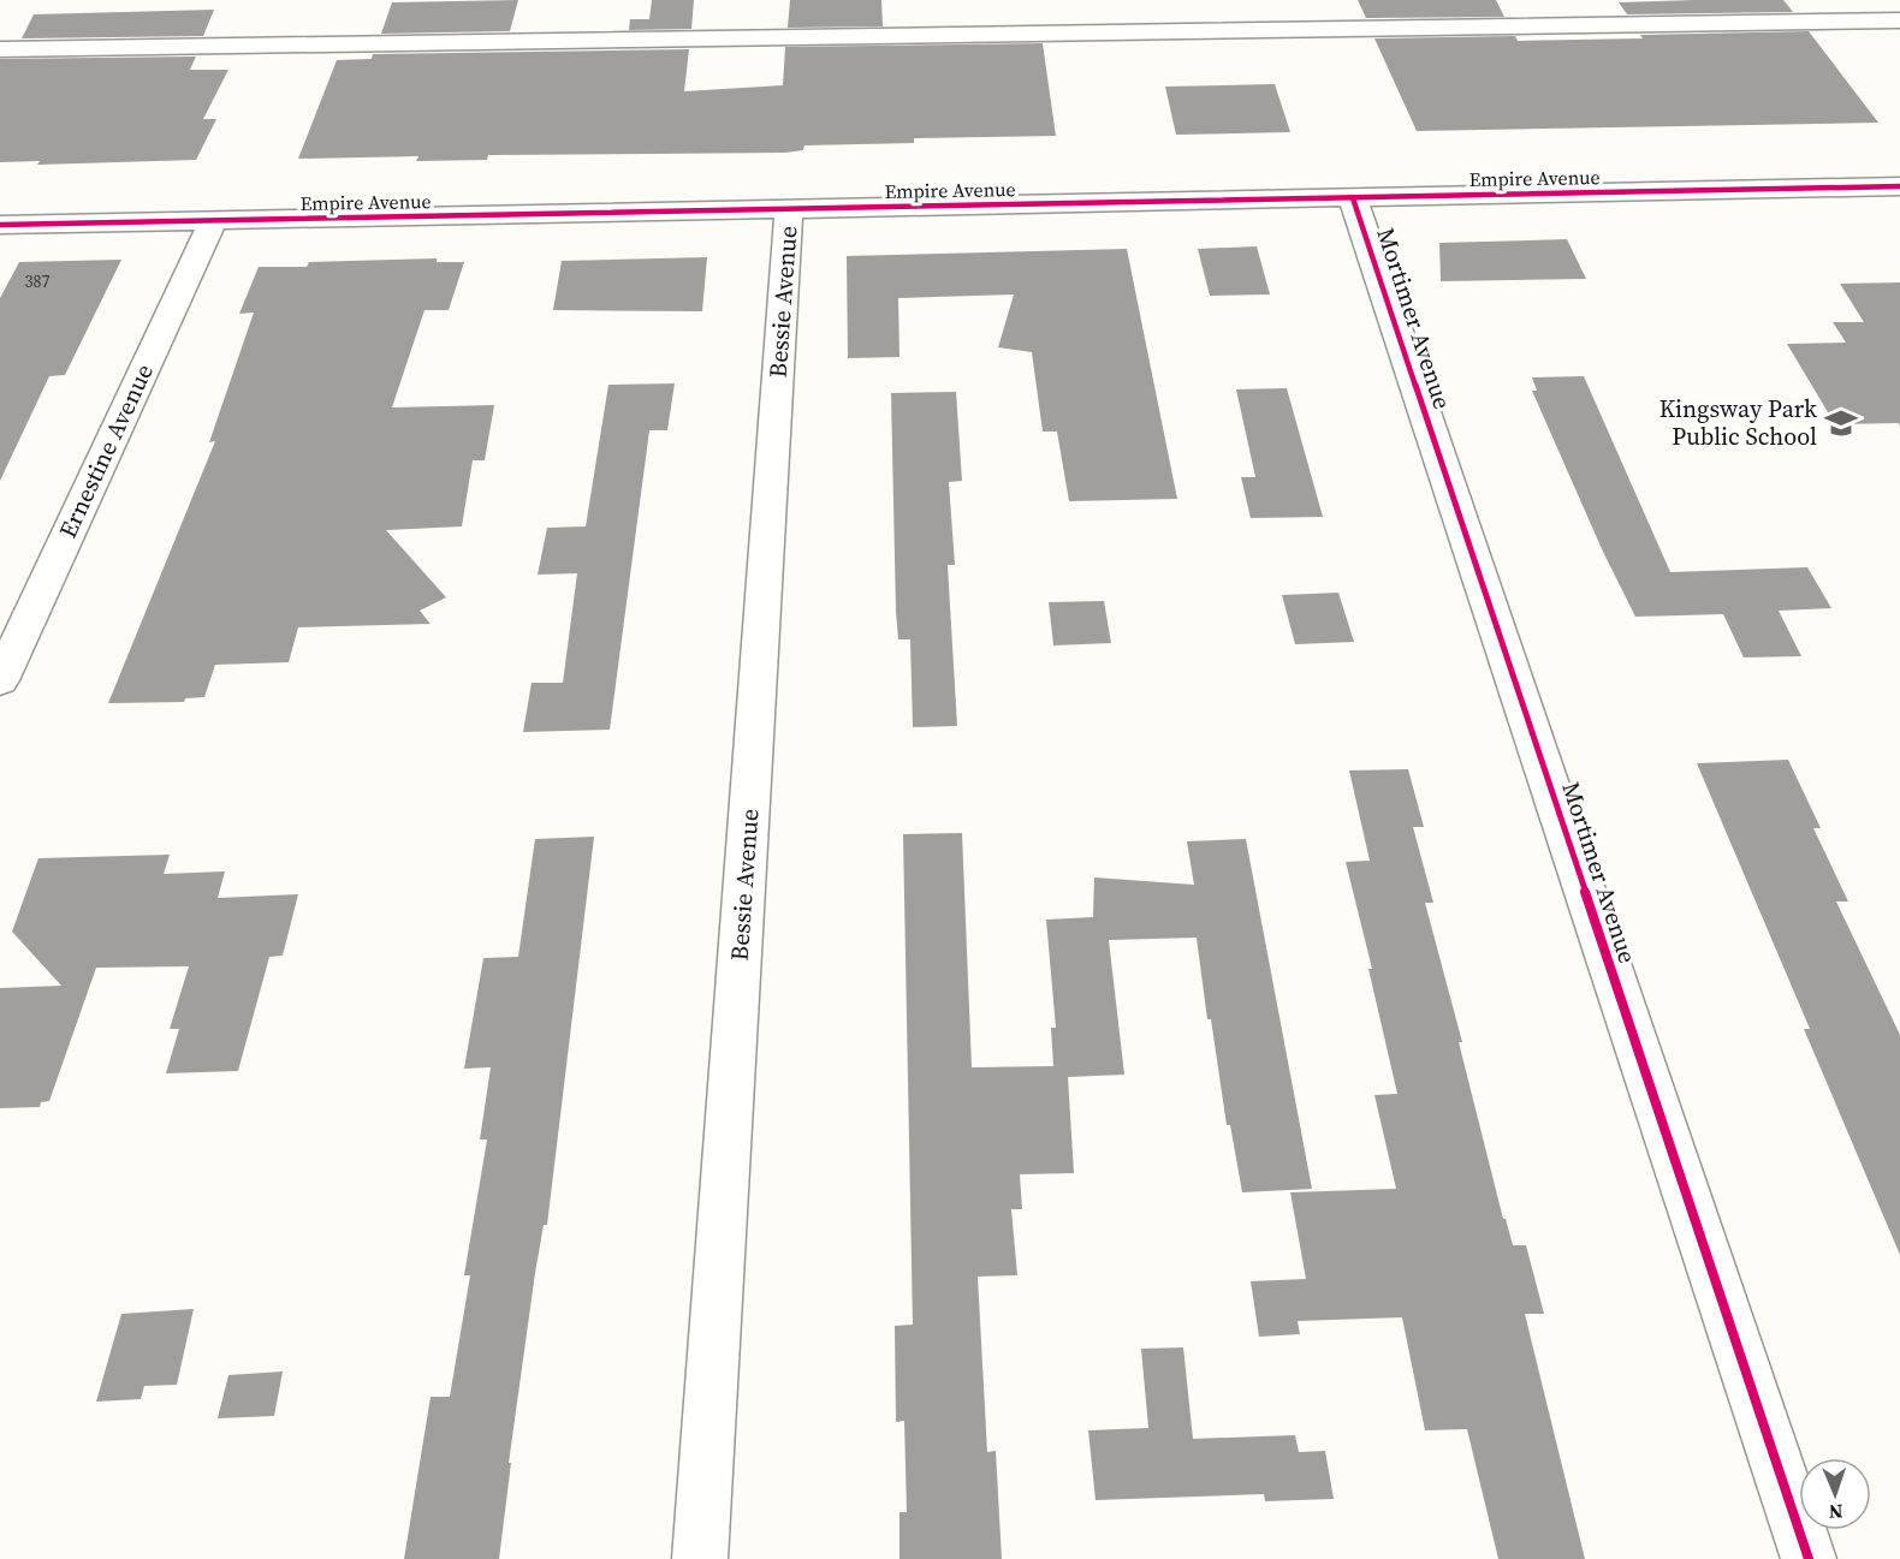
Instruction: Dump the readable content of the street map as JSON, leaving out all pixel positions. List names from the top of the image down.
{
  "streets": {
    "street": [
      "Empire Avenue",
      "Bessie Avenue",
      "Mortimer Avenue",
      "Ernestine Avenue"
    ]
  },
  "crossings": [
    ["Empire Avenue", "Bessie Avenue"],
    ["Empire Avenue", "Mortimer Avenue"],
    ["Empire Avenue", "Ernestine Avenue"]
  ],
  "places": {
    "school or university": ["Kingsway Park Public School"]
  },
  "house_numbers": ["387"],
  "north": "bottom"
}
